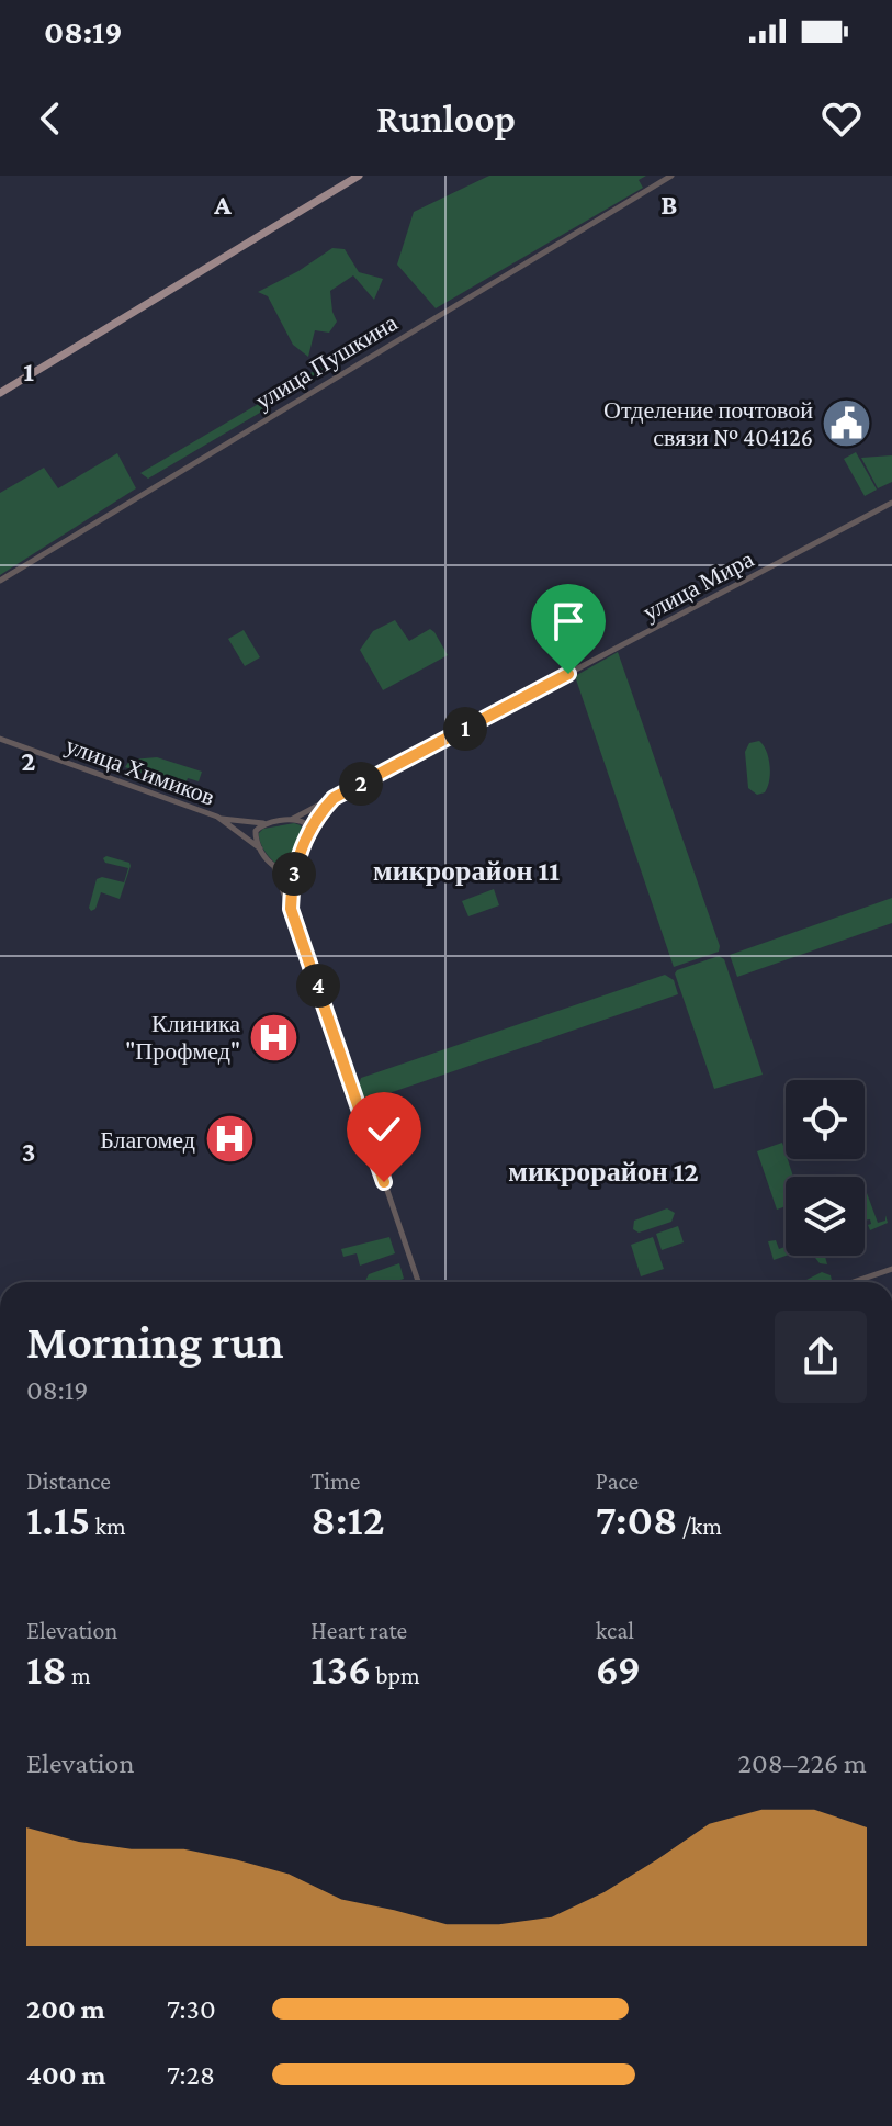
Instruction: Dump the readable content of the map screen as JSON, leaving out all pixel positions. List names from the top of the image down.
{
  "streets": {
    "street": ["улица Пушкина", "улица Мира", "улица Химиков"]
  },
  "crossings": [
    ["улица Мира", "улица Химиков"]
  ],
  "districts": ["микрорайон 11", "микрорайон 12"],
  "places": {
    "public building": ["Отделение почтовой связи № 404126"],
    "hospital": ["Клиника \"Профмед\"", "Благомед"]
  },
  "page": {
    "status": "08:19",
    "header": "Runloop",
    "pins": [
      "1",
      "2",
      "3",
      "4"
    ],
    "heading": ["Morning run", "08:19"],
    "stats": [
      ["Distance", "1.15 km"],
      ["Time", "8:12"],
      ["Pace", "7:08 /km"],
      ["Elevation", "18 m"],
      ["Heart rate", "136 bpm"],
      ["kcal", "69"]
    ],
    "chart": ["Elevation", "208–226 m"],
    "list": [
      {
        "name": "200 m",
        "note": "7:30"
      },
      {
        "name": "400 m",
        "note": "7:28"
      }
    ]
  },
  "grid": {
    "columns": ["A", "B"],
    "rows": ["1", "2", "3"]
  }
}
